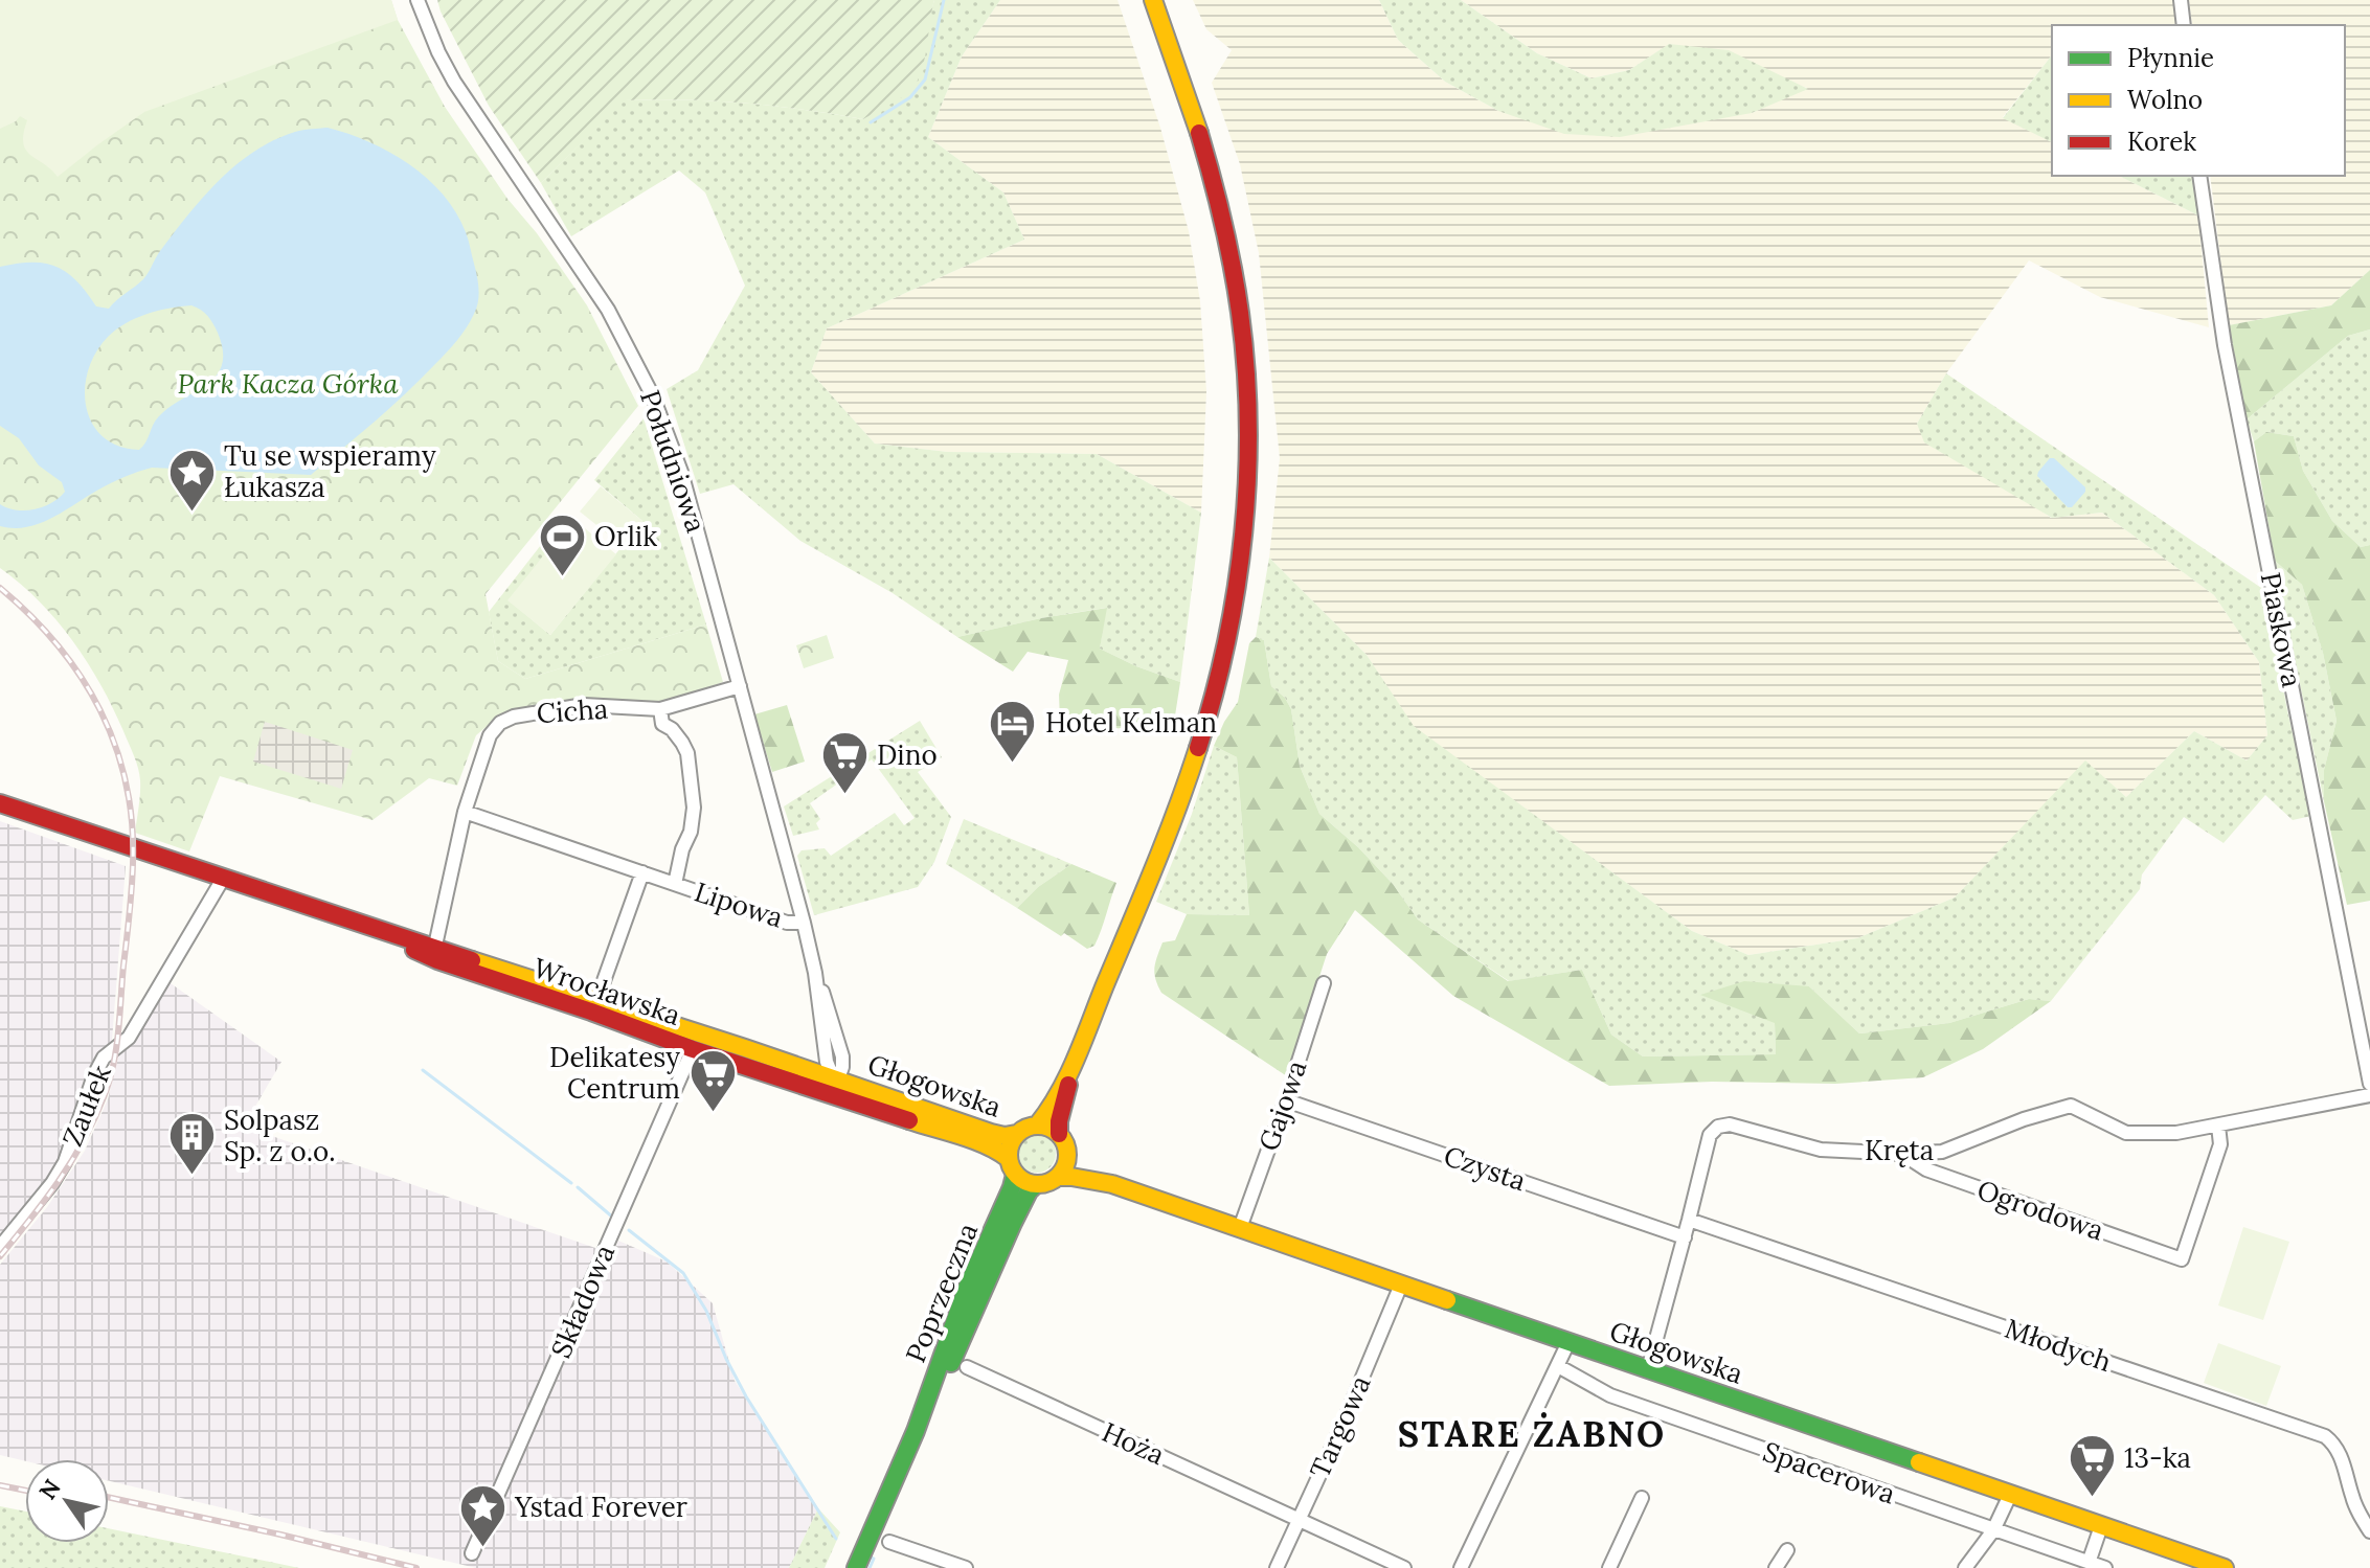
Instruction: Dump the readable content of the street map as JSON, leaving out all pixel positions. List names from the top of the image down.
{
  "streets": {
    "street": [
      "Południowa",
      "Piaskowa",
      "Cicha",
      "Lipowa",
      "Wrocławska",
      "Głogowska",
      "Zaułek",
      "Gajowa",
      "Kręta",
      "Czysta",
      "Ogrodowa",
      "Poprzeczna",
      "Składowa",
      "Młodych",
      "Targowa",
      "Hoża",
      "Spacerowa"
    ]
  },
  "crossings": [
    ["Południowa", "Cicha"],
    ["Południowa", "Lipowa"],
    ["Południowa", "Wrocławska"],
    ["Południowa", "Głogowska"],
    ["Cicha", "Lipowa"],
    ["Cicha", "Wrocławska"],
    ["Wrocławska", "Głogowska"],
    ["Wrocławska", "Zaułek"],
    ["Wrocławska", "Składowa"],
    ["Głogowska", "Gajowa"],
    ["Głogowska", "Kręta"],
    ["Głogowska", "Poprzeczna"],
    ["Głogowska", "Targowa"],
    ["Gajowa", "Czysta"],
    ["Kręta", "Czysta"],
    ["Kręta", "Ogrodowa"],
    ["Kręta", "Młodych"],
    ["Targowa", "Hoża"]
  ],
  "districts": ["STARE ŻABNO"],
  "parks": ["Park Kacza Górka"],
  "places": {
    "place": ["Tu se wspieramy Łukasza", "Ystad Forever"],
    "sports": ["Orlik"],
    "hotel": ["Hotel Kelman"],
    "supermarket": ["Dino", "Delikatesy Centrum", "13-ka"],
    "building": ["Solpasz Sp. z o.o."]
  },
  "legend": ["Płynnie", "Wolno", "Korek"],
  "north": "top left"
}
